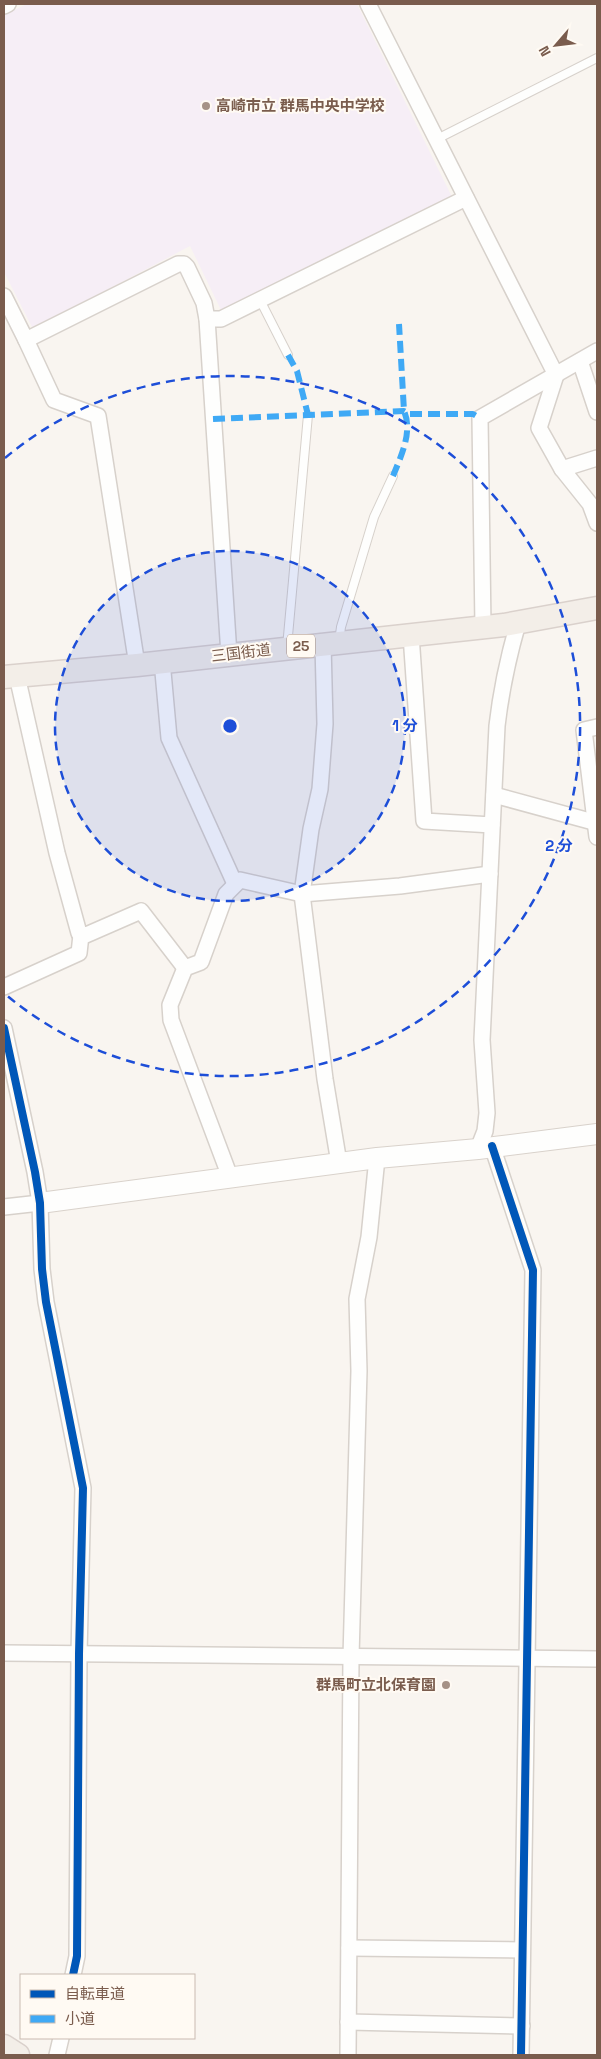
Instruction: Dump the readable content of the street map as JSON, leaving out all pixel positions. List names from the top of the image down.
{
  "streets": {
    "main road": ["25", "三国街道"]
  },
  "places": ["高崎市立 群馬中央中学校", "群馬町立北保育園"],
  "legend": ["自転車道", "小道"],
  "north": "bottom left",
  "rings": ["1 分", "2 分"]
}
